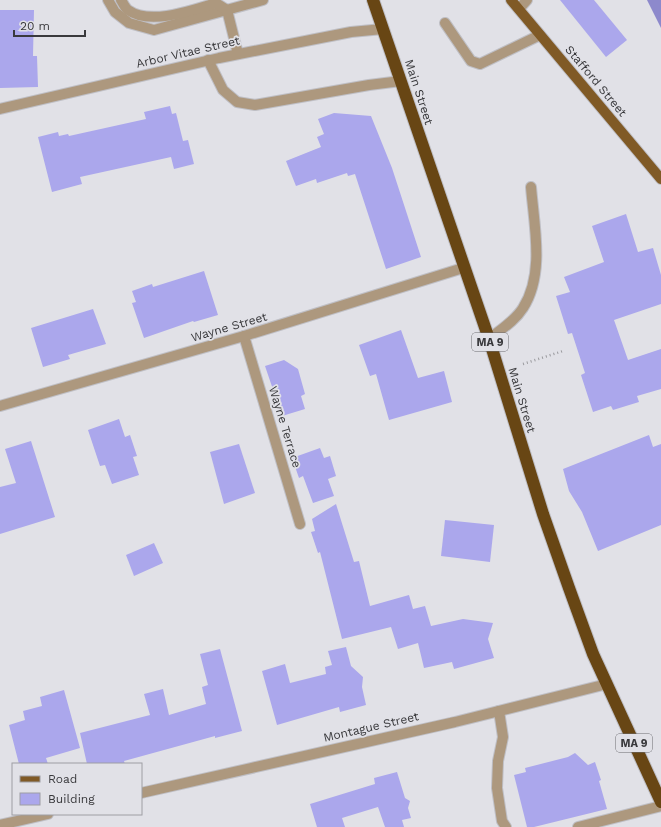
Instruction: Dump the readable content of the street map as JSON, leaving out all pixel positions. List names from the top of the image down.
{
  "streets": {
    "highway": ["Main Street", "MA 9"],
    "main road": ["Stafford Street"],
    "street": [
      "Arbor Vitae Street",
      "Wayne Street",
      "Wayne Terrace",
      "Montague Street"
    ]
  },
  "crossings": [
    ["Arbor Vitae Street", "Main Street"],
    ["Main Street", "Wayne Street"],
    ["Main Street", "Montague Street"],
    ["Wayne Street", "Wayne Terrace"]
  ],
  "legend": ["Road", "Building"],
  "scale_bar": "20 m"
}
